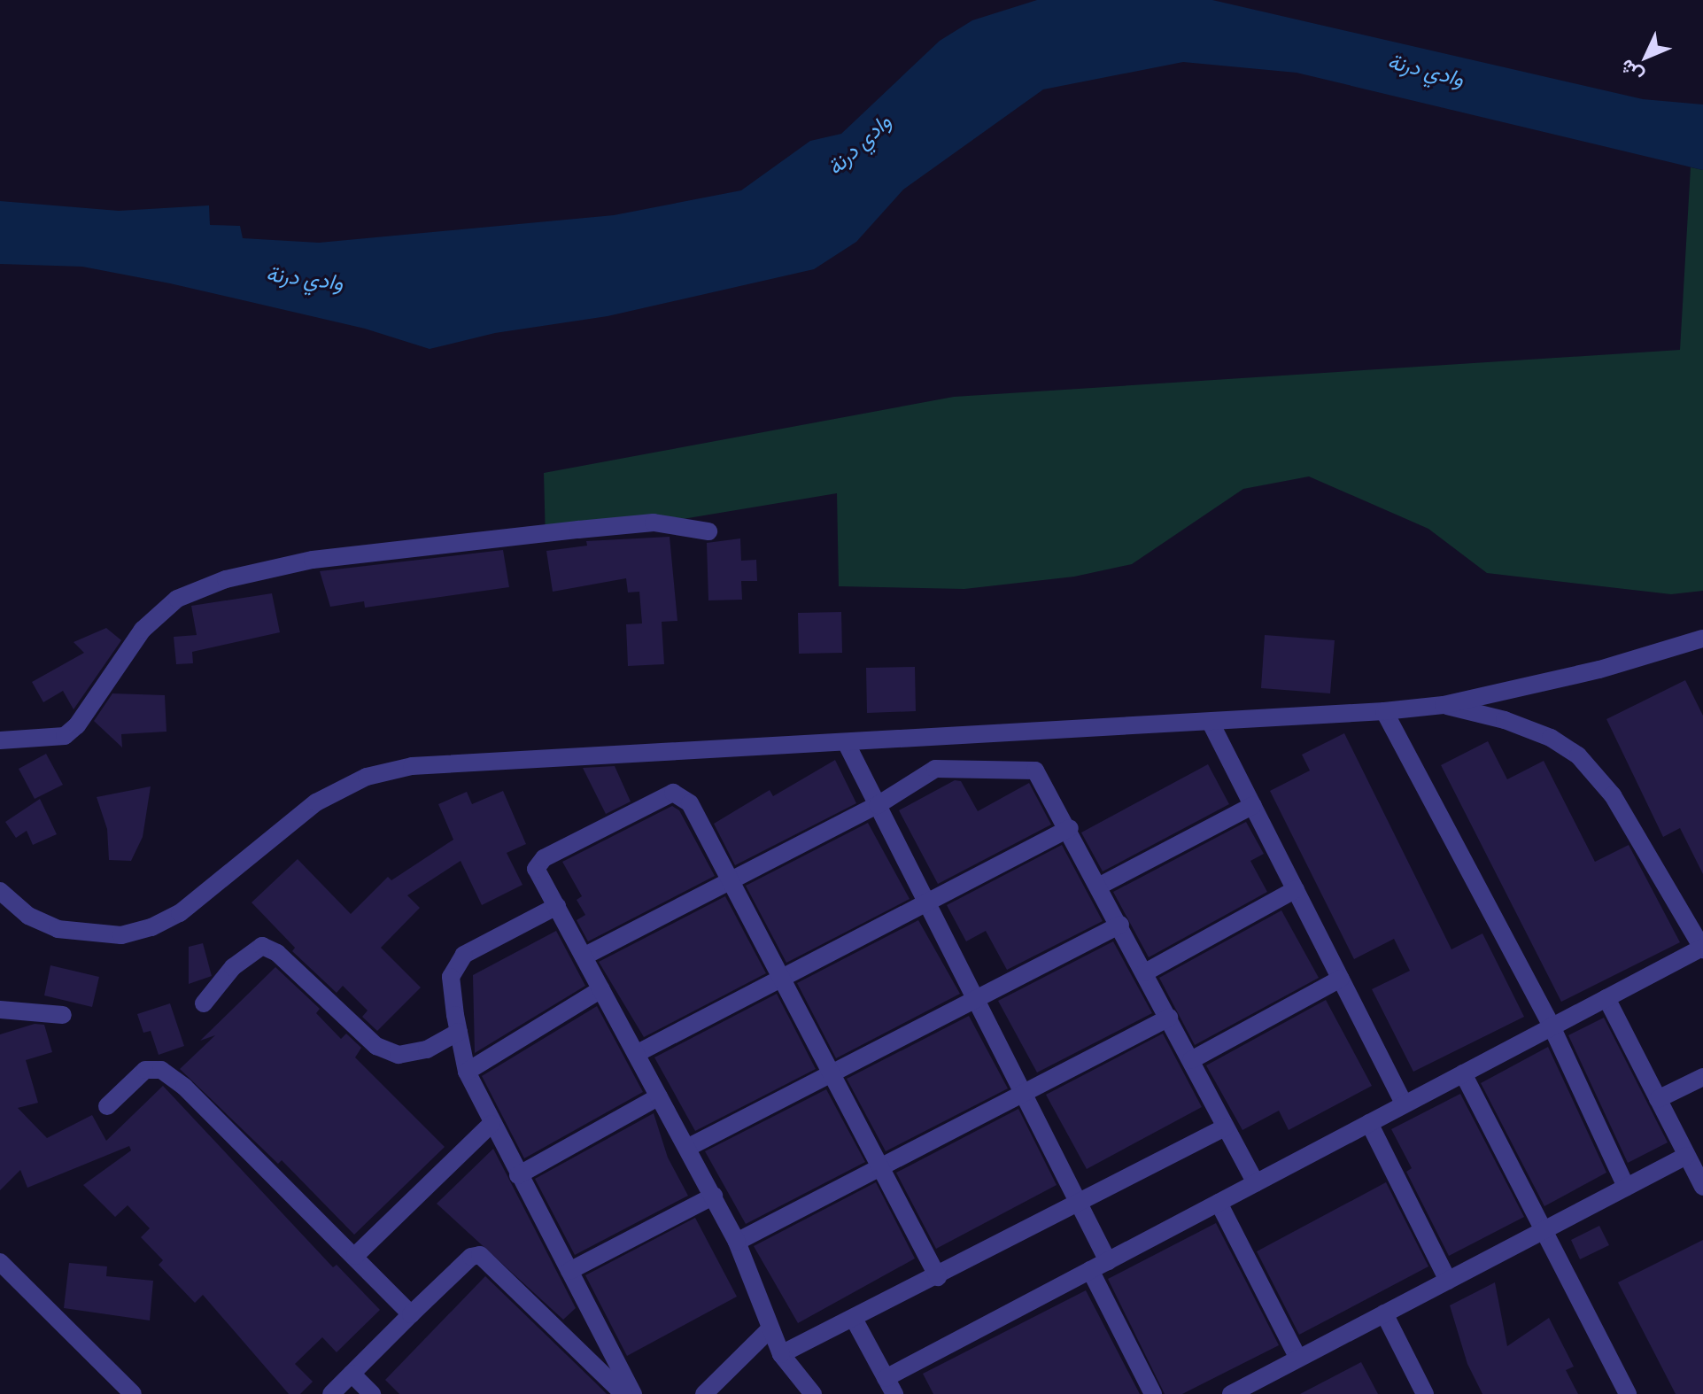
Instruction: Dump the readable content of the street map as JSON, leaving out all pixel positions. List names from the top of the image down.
{
  "water": ["وادي درنة"],
  "north": "bottom left"
}
